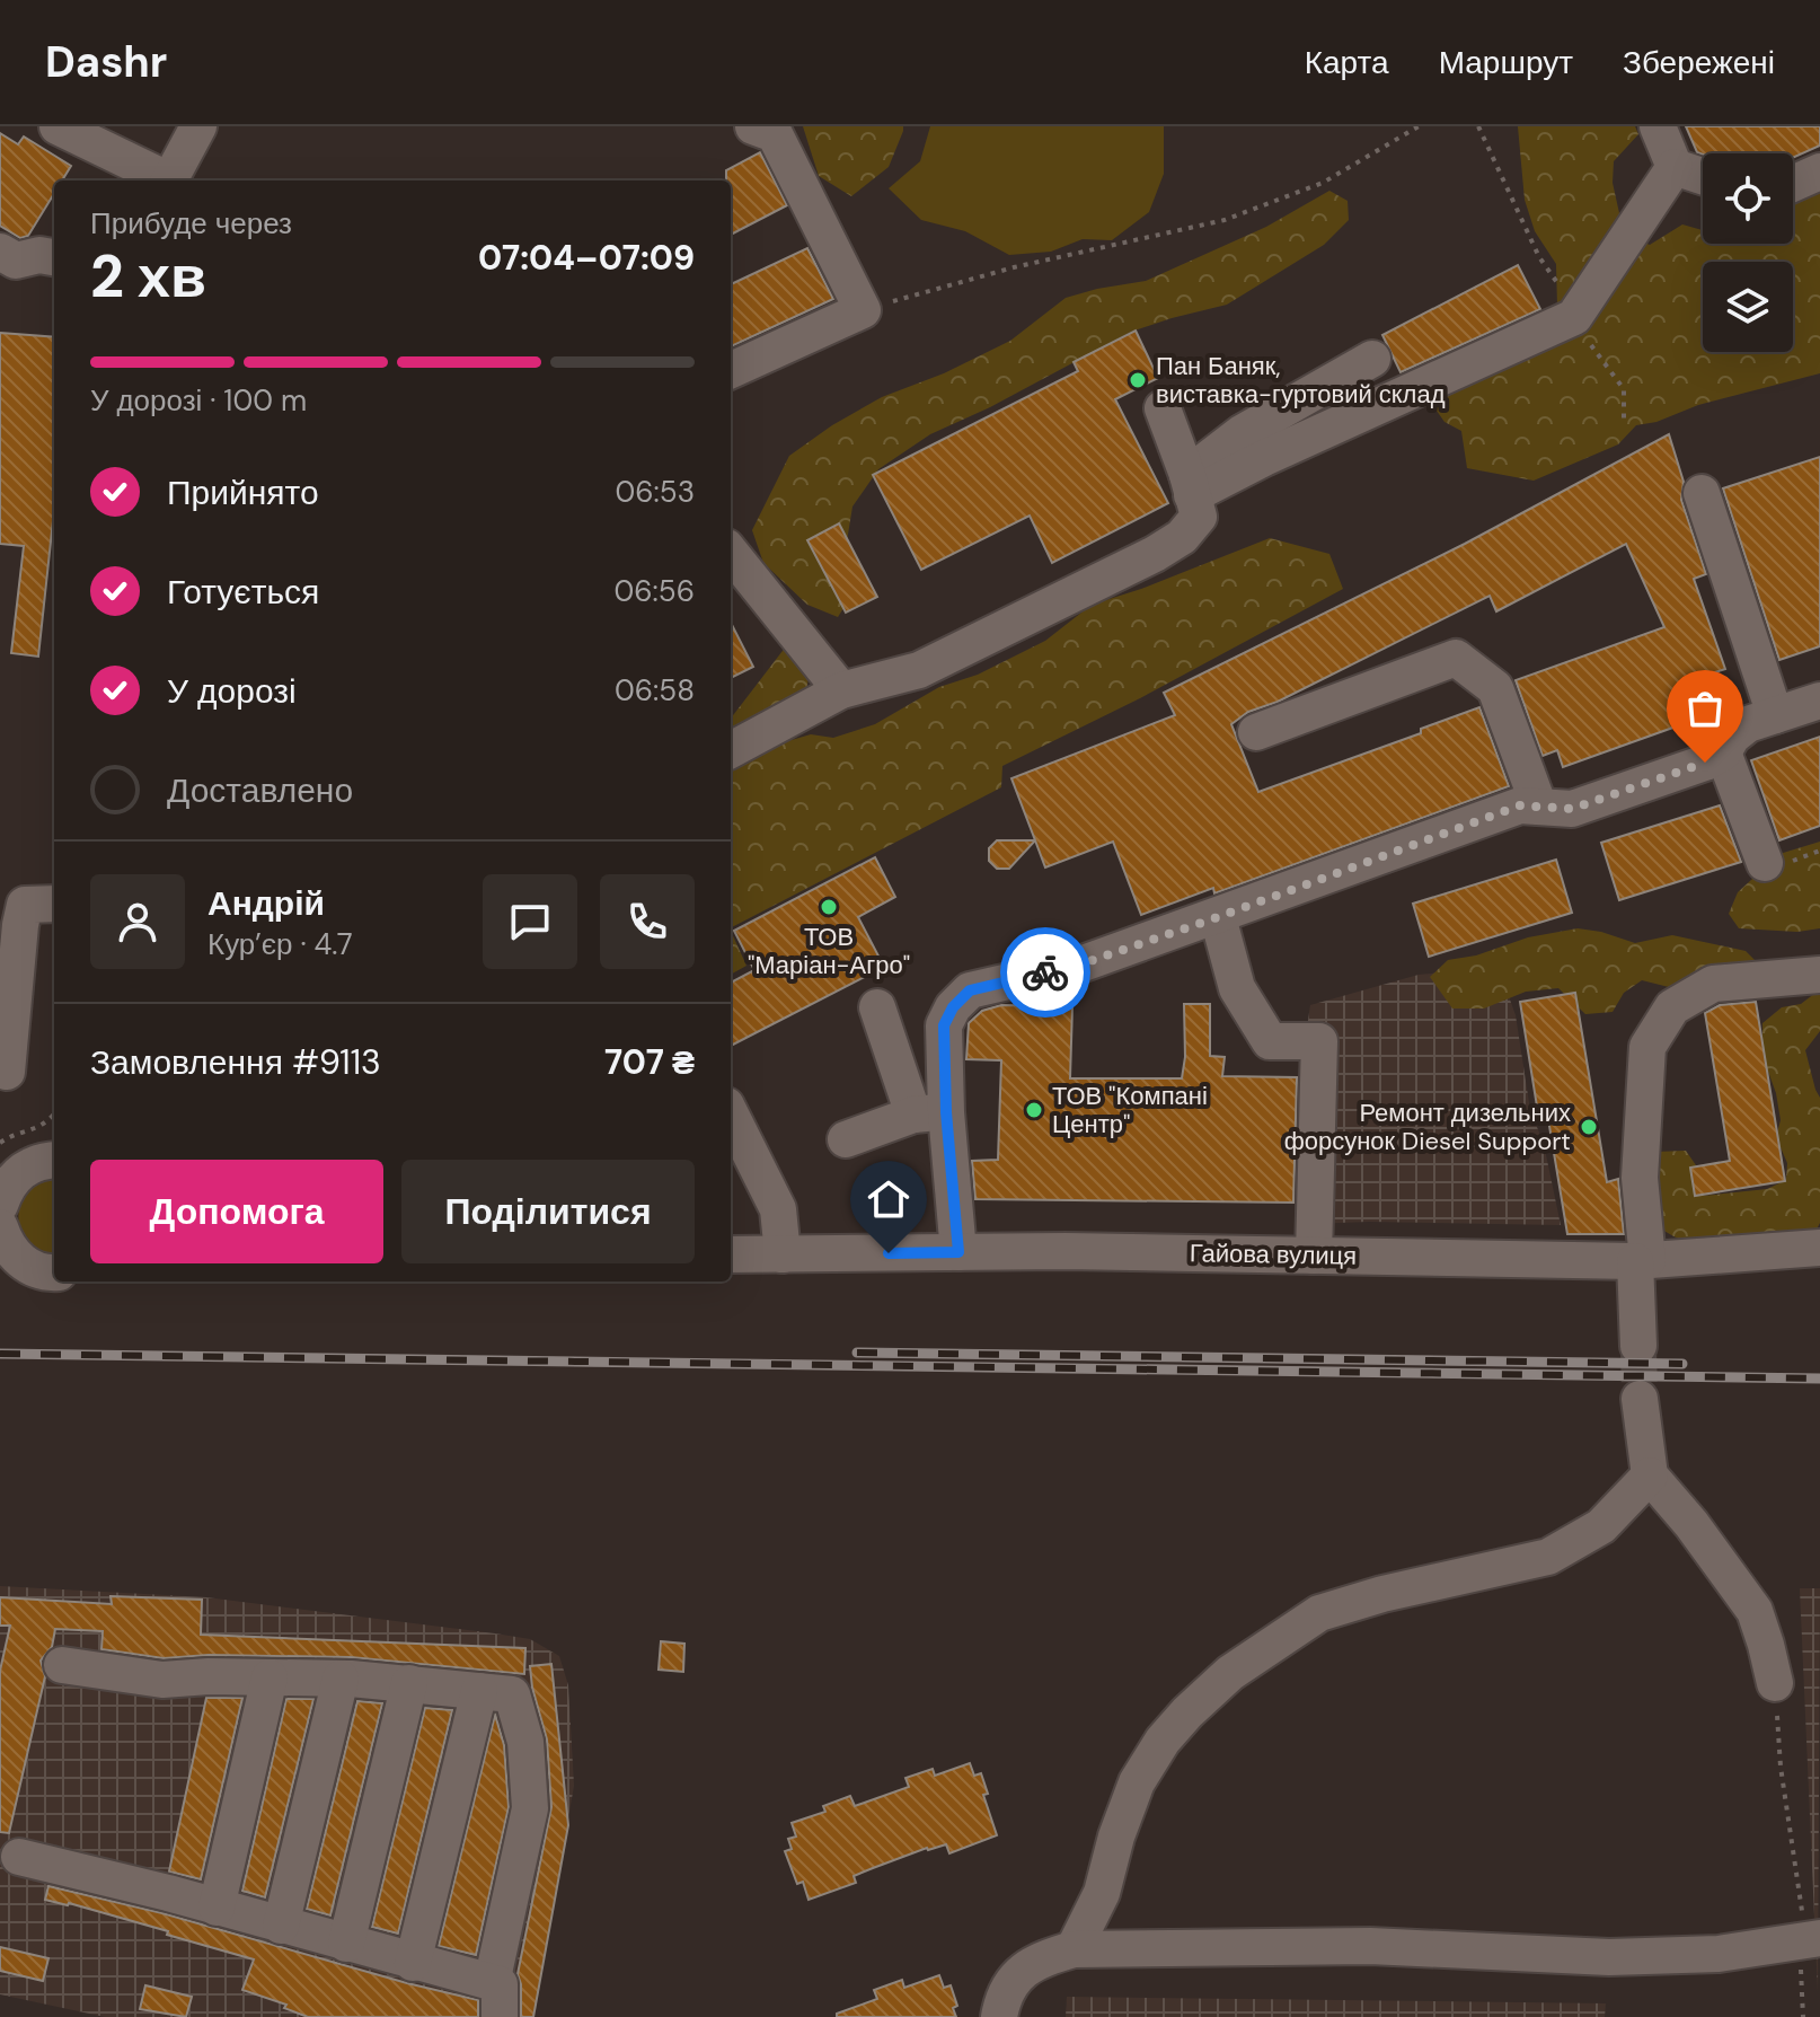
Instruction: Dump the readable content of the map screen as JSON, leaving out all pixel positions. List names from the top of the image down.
{
  "streets": {
    "street": ["Гайова вулиця"]
  },
  "places": [
    "Пан Баняк, виставка-гуртовий склад",
    "ТОВ \"Маріан-Агро\"",
    "ТОВ \"Компані Центр\"",
    "Ремонт дизельних форсунок Diesel Support"
  ],
  "page": {
    "header": "Dashr",
    "nav": ["Карта", "Маршрут", "Збережені"],
    "heading": ["2 хв", "Прибуде через", "07:04–07:09"],
    "panel": [
      "Андрій",
      "Кур’єр · 4.7",
      "Замовлення #9113",
      "707 ₴"
    ],
    "bar": "У дорозі · 100 m",
    "list": [
      ["Прийнято", "06:53"],
      ["Готується", "06:56"],
      ["У дорозі", "06:58"],
      "Доставлено"
    ],
    "buttons": ["Допомога", "Поділитися"]
  }
}
